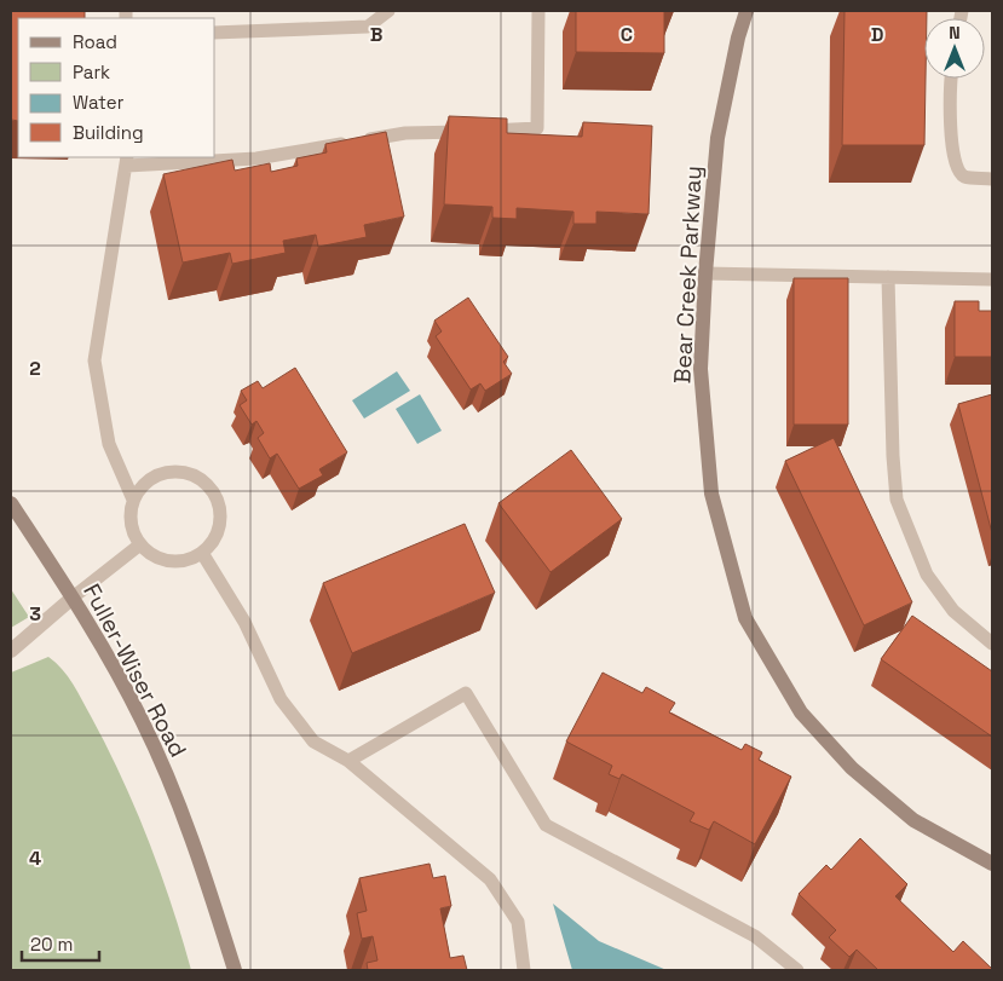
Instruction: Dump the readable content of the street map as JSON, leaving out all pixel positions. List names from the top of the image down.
{
  "streets": {
    "street": ["Bear Creek Parkway", "Fuller-Wiser Road"]
  },
  "legend": [
    "Road",
    "Park",
    "Water",
    "Building"
  ],
  "scale_bar": "20 m",
  "north": "top",
  "grid": {
    "columns": ["B", "C", "D"],
    "rows": ["2", "3", "4"]
  }
}
